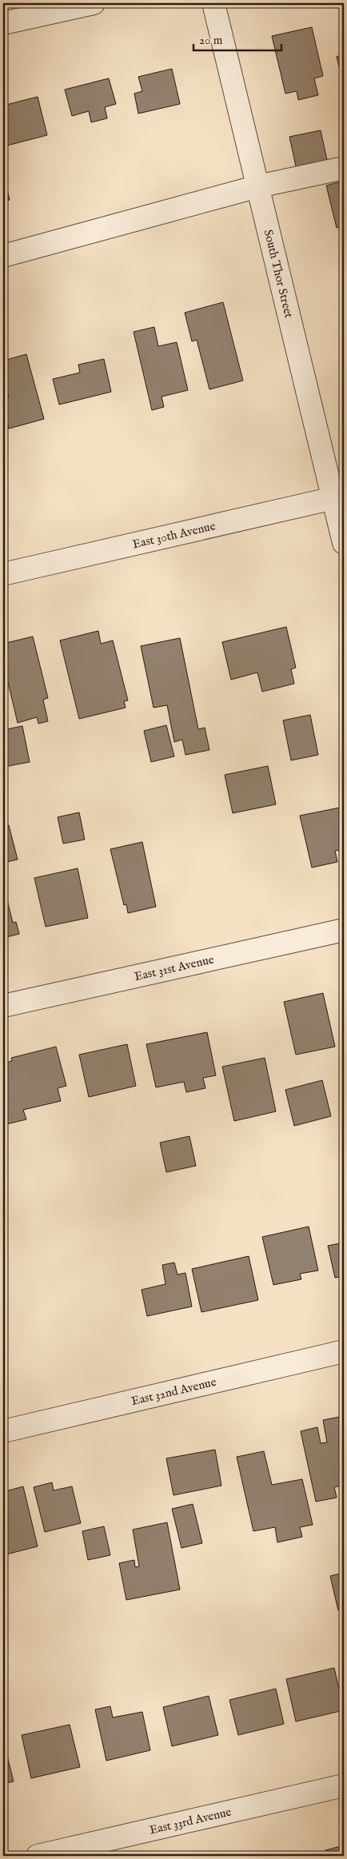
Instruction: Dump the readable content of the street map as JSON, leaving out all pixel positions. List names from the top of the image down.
{
  "streets": {
    "street": [
      "South Thor Street",
      "East 30th Avenue",
      "East 31st Avenue",
      "East 32nd Avenue",
      "East 33rd Avenue"
    ]
  },
  "crossings": [
    ["South Thor Street", "East 30th Avenue"]
  ],
  "scale_bar": "20 m"
}
